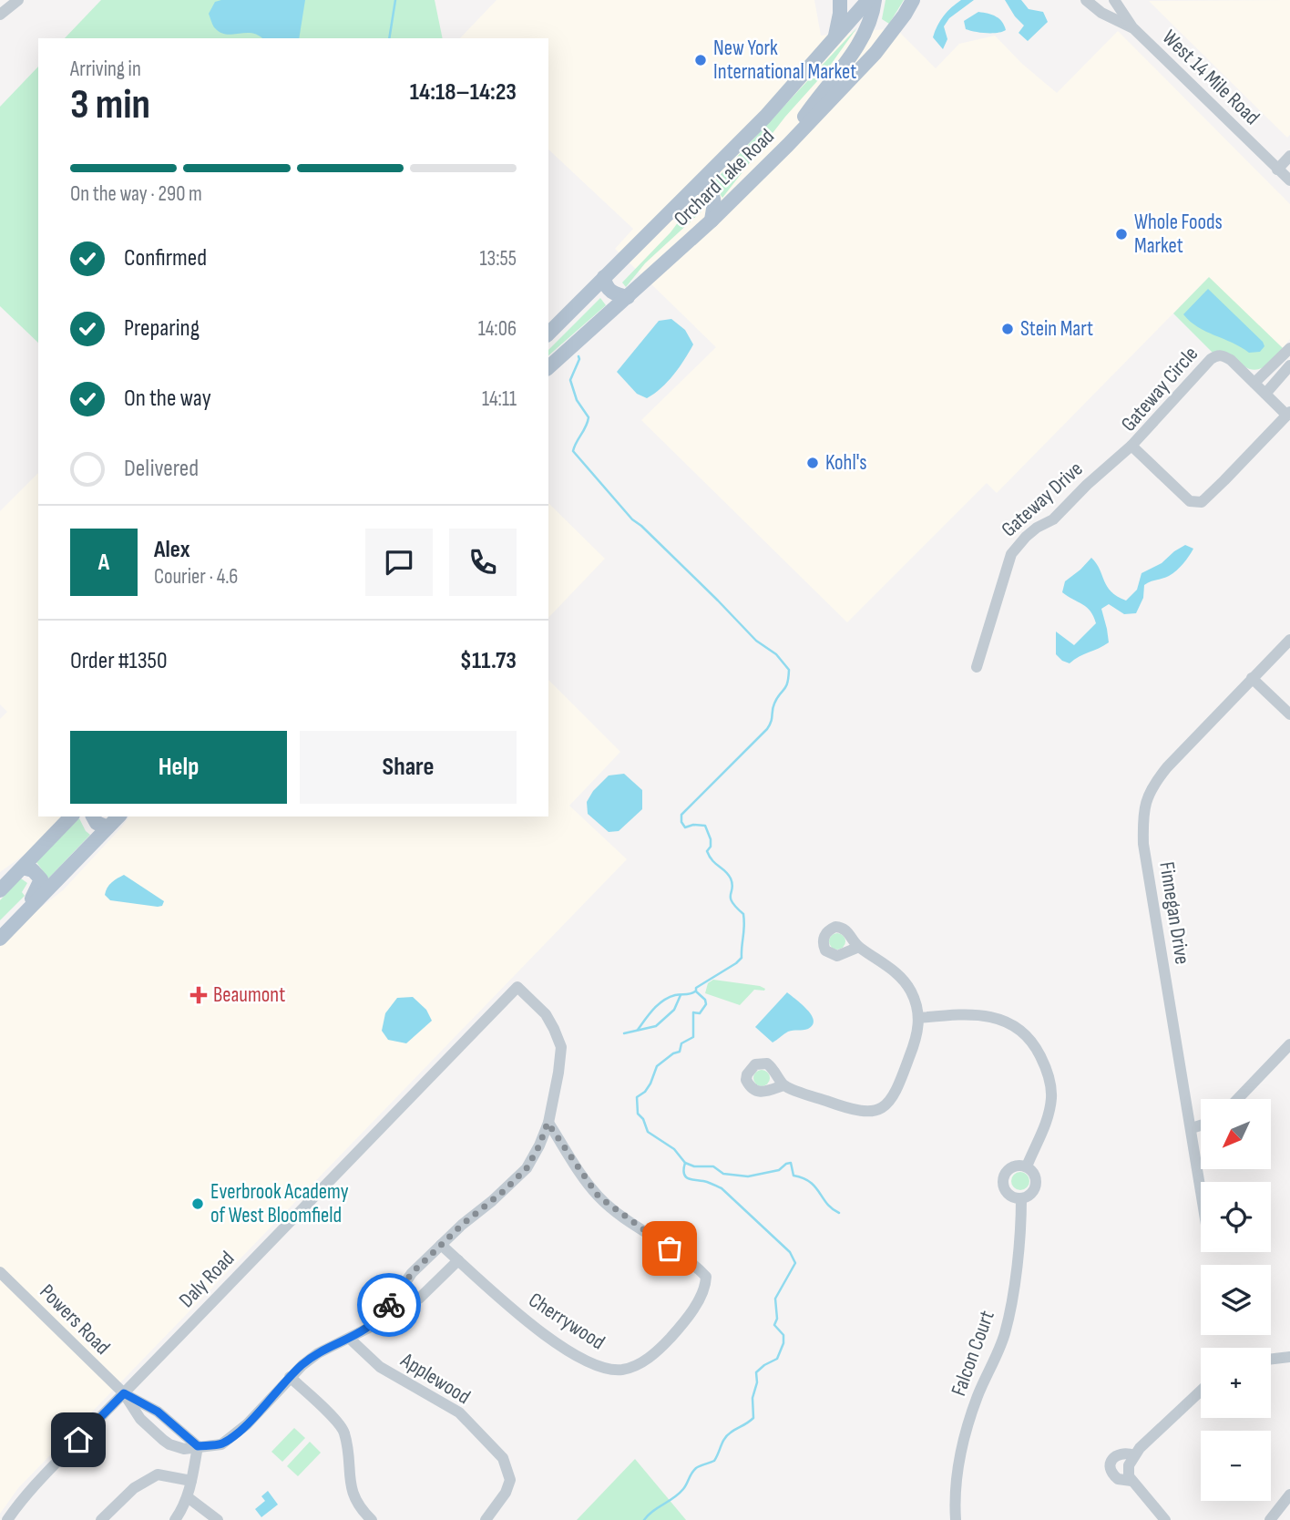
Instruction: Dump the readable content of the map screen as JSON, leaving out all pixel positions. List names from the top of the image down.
{
  "streets": {
    "main road": ["Orchard Lake Road"],
    "street": [
      "West 14 Mile Road",
      "Gateway Circle",
      "Gateway Drive",
      "Finnegan Drive",
      "Daly Road",
      "Powers Road",
      "Cherrywood",
      "Falcon Court",
      "Applewood"
    ]
  },
  "crossings": [
    ["Gateway Circle", "Gateway Drive"],
    ["Daly Road", "Powers Road"],
    ["Daly Road", "Cherrywood"]
  ],
  "places": {
    "other": [
      "New York International Market",
      "Whole Foods Market",
      "Stein Mart",
      "Kohl's",
      "Everbrook Academy of West Bloomfield"
    ],
    "health": ["Beaumont"]
  },
  "north": "bottom left",
  "page": {
    "heading": ["3 min", "Arriving in", "14:18–14:23"],
    "panel": [
      "Alex",
      "Courier · 4.6",
      "Order #1350",
      "$11.73"
    ],
    "bar": "On the way · 290 m",
    "list": [
      ["Confirmed", "13:55"],
      ["Preparing", "14:06"],
      ["On the way", "14:11"],
      "Delivered"
    ],
    "round": "A",
    "buttons": ["Help", "Share"],
    "map_buttons": ["+", "−"]
  }
}
